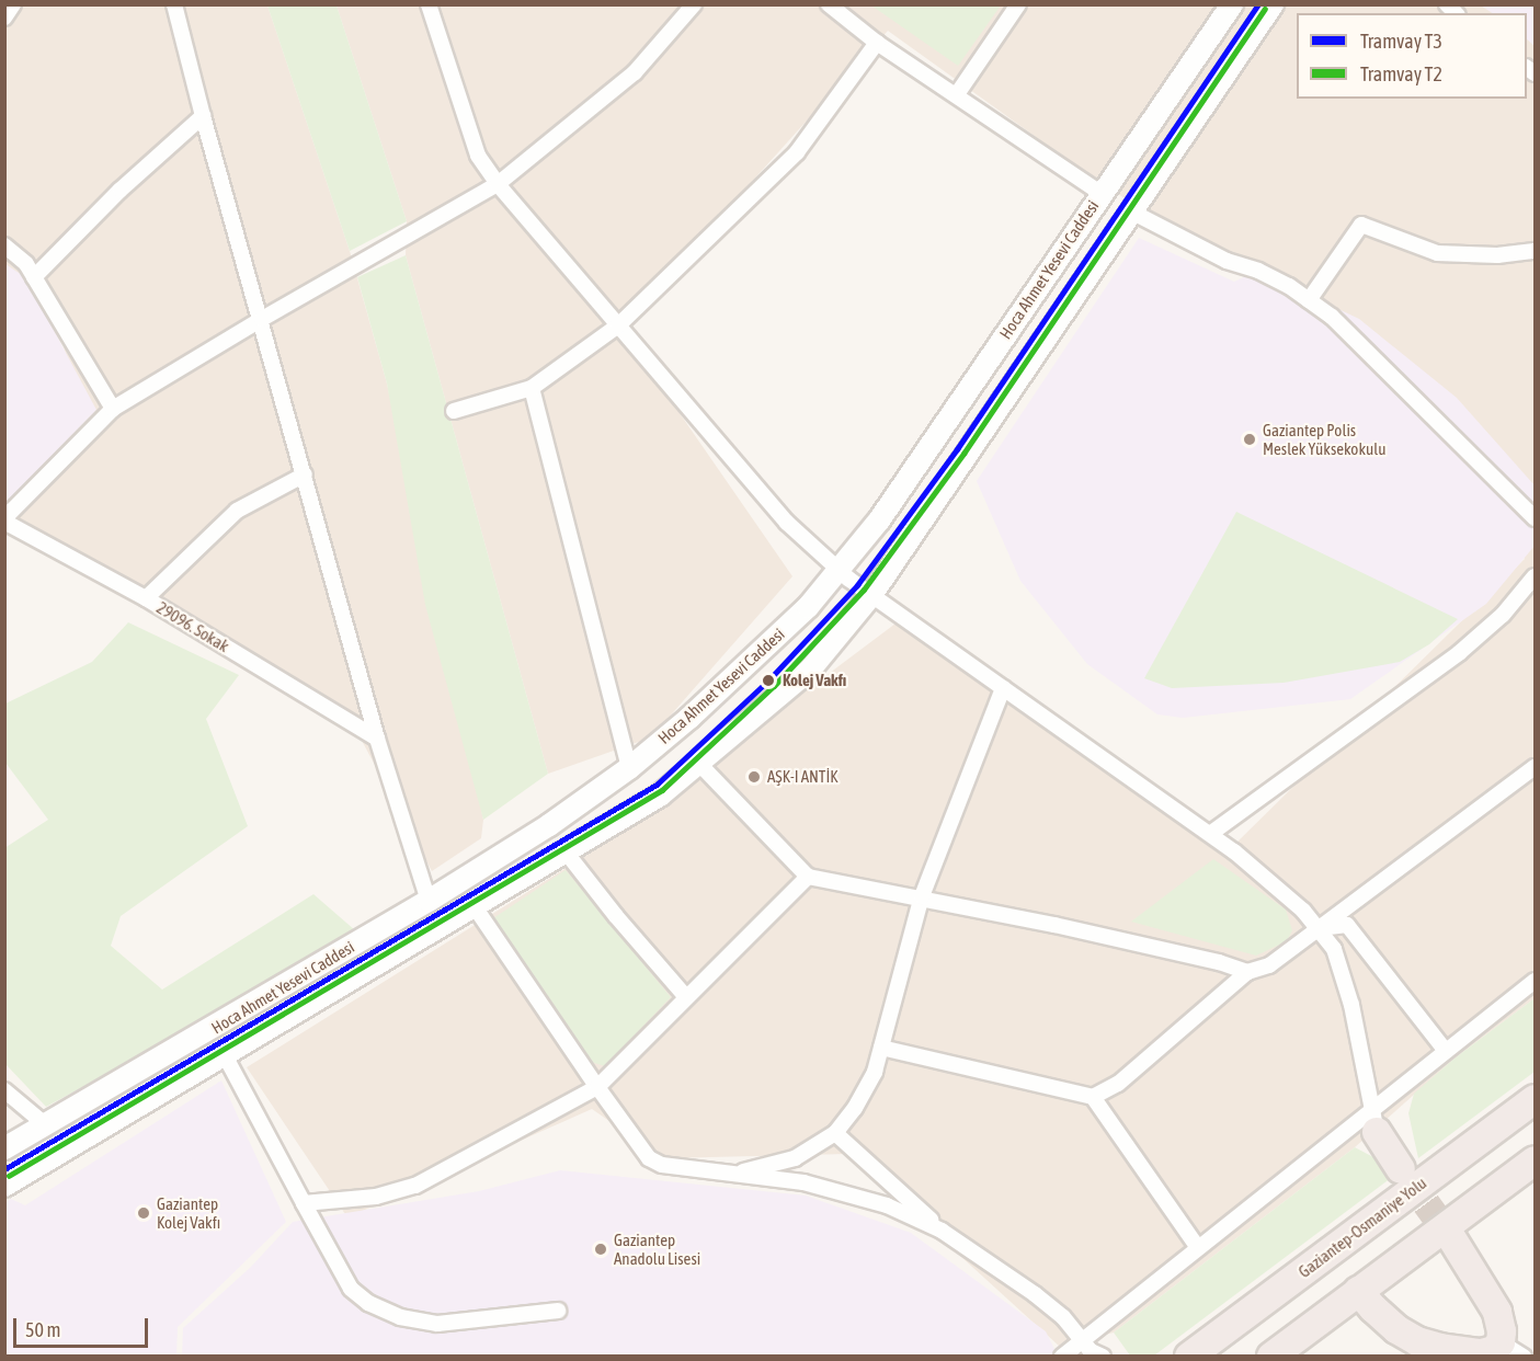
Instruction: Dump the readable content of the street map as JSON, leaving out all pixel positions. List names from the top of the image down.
{
  "streets": {
    "highway": ["Gaziantep-Osmaniye Yolu"],
    "street": ["Hoca Ahmet Yesevi Caddesi", "29096. Sokak"]
  },
  "places": [
    "Gaziantep Polis Meslek Yüksekokulu",
    "Kolej Vakfı",
    "AŞK-I ANTİK",
    "Gaziantep Kolej Vakfı",
    "Gaziantep Anadolu Lisesi"
  ],
  "lines": ["tram line T3", "tram line T2"],
  "legend": ["Tramvay T3", "Tramvay T2"],
  "scale_bar": "50 m"
}
